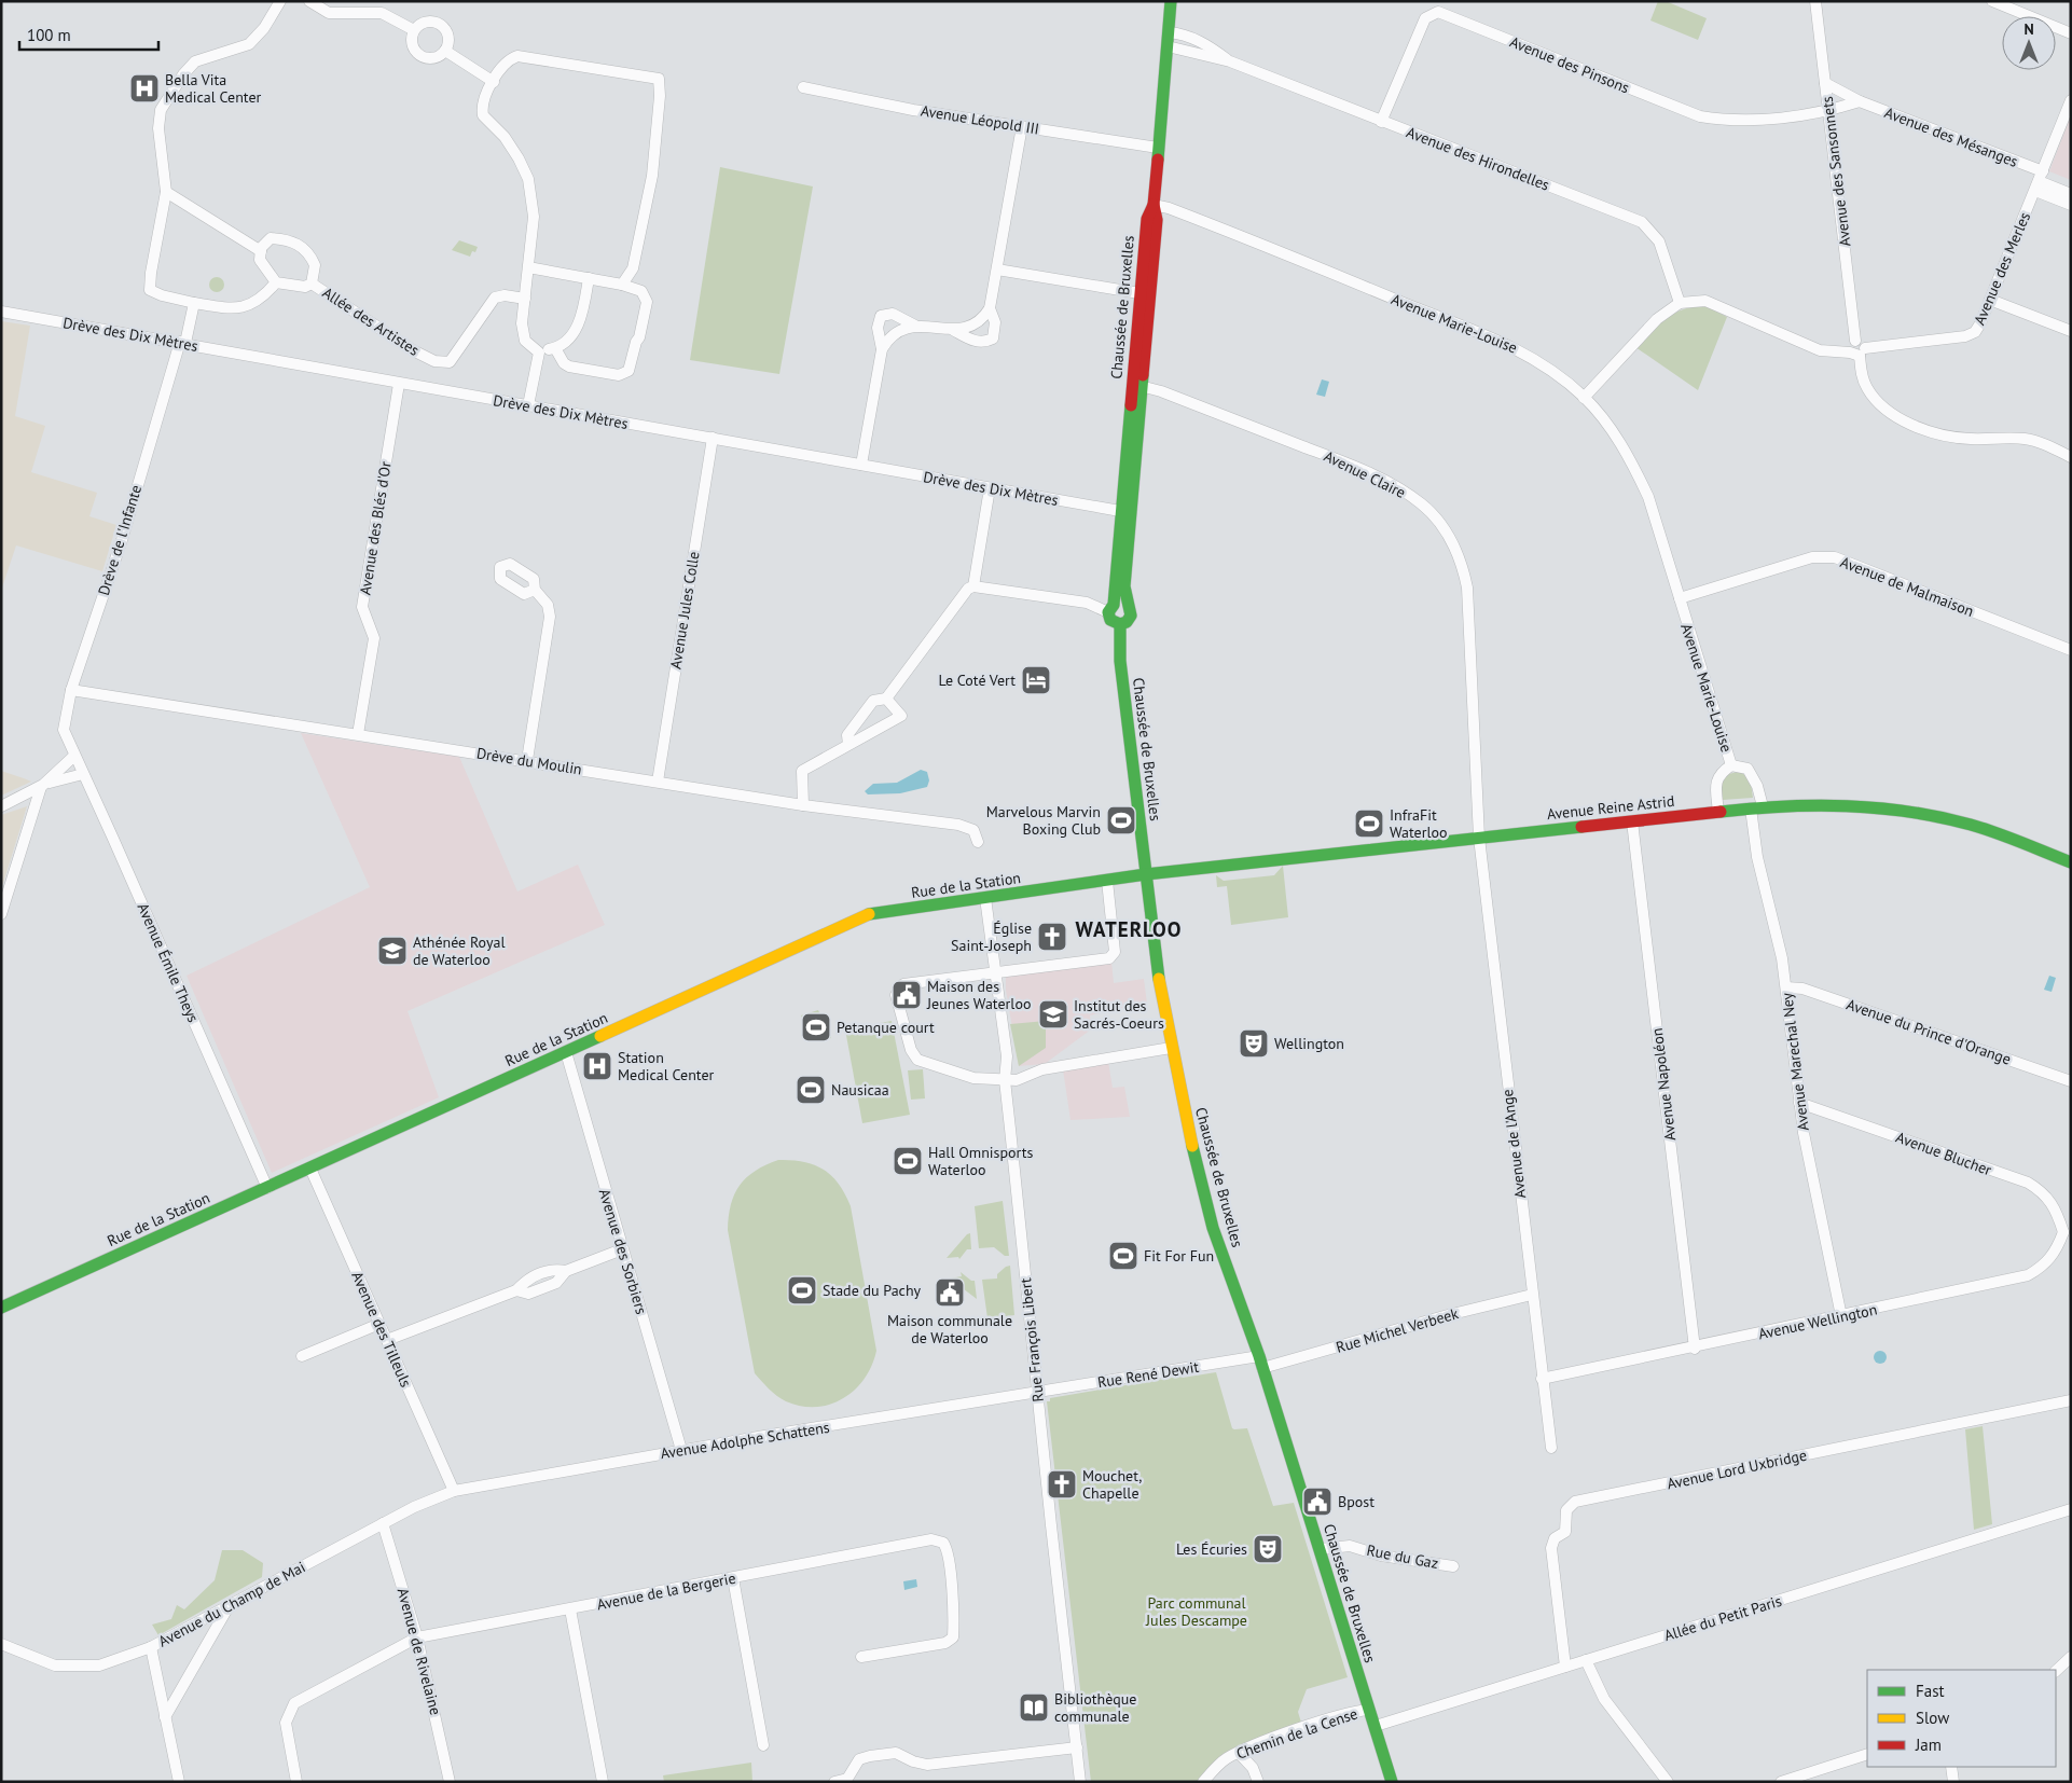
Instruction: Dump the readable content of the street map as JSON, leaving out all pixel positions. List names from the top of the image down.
{
  "streets": {
    "street": [
      "Avenue des Pinsons",
      "Avenue Léopold III",
      "Avenue des Mésanges",
      "Avenue des Hirondelles",
      "Avenue des Sansonnets",
      "Avenue des Merles",
      "Chaussée de Bruxelles",
      "Allée des Artistes",
      "Avenue Marie-Louise",
      "Drève des Dix Mètres",
      "Avenue Claire",
      "Avenue des Blés d'Or",
      "Drève de l'Infante",
      "Avenue de Malmaison",
      "Avenue Jules Colle",
      "Drève du Moulin",
      "Avenue Reine Astrid",
      "Rue de la Station",
      "Avenue Émile Theys",
      "Avenue du Prince d'Orange",
      "Avenue Marechal Ney",
      "Avenue Napoléon",
      "Avenue de l'Ange",
      "Avenue Blucher",
      "Avenue des Sorbiers",
      "Avenue Wellington",
      "Avenue des Tilleuls",
      "Rue Michel Verbeek",
      "Rue François Libert",
      "Rue René Dewit",
      "Avenue Adolphe Schattens",
      "Avenue Lord Uxbridge",
      "Rue du Gaz",
      "Avenue de la Bergerie",
      "Avenue du Champ de Mai",
      "Allée du Petit Paris",
      "Avenue de Rivelaine",
      "Chemin de la Cense"
    ]
  },
  "crossings": [
    ["Avenue des Pinsons", "Avenue des Hirondelles"],
    ["Avenue des Pinsons", "Avenue des Sansonnets"],
    ["Avenue Léopold III", "Chaussée de Bruxelles"],
    ["Avenue des Mésanges", "Avenue des Sansonnets"],
    ["Avenue des Mésanges", "Avenue des Merles"],
    ["Avenue des Hirondelles", "Avenue des Merles"],
    ["Avenue des Hirondelles", "Chaussée de Bruxelles"],
    ["Avenue des Sansonnets", "Avenue des Merles"],
    ["Chaussée de Bruxelles", "Avenue Marie-Louise"],
    ["Chaussée de Bruxelles", "Drève des Dix Mètres"],
    ["Chaussée de Bruxelles", "Avenue Claire"],
    ["Chaussée de Bruxelles", "Avenue Reine Astrid"],
    ["Chaussée de Bruxelles", "Rue de la Station"],
    ["Chaussée de Bruxelles", "Rue Michel Verbeek"],
    ["Chaussée de Bruxelles", "Rue René Dewit"],
    ["Chaussée de Bruxelles", "Rue du Gaz"],
    ["Chaussée de Bruxelles", "Allée du Petit Paris"],
    ["Chaussée de Bruxelles", "Chemin de la Cense"],
    ["Avenue Marie-Louise", "Avenue de Malmaison"],
    ["Avenue Marie-Louise", "Avenue Reine Astrid"],
    ["Avenue Marie-Louise", "Avenue Marechal Ney"],
    ["Drève des Dix Mètres", "Avenue des Blés d'Or"],
    ["Drève des Dix Mètres", "Drève de l'Infante"],
    ["Drève des Dix Mètres", "Avenue Jules Colle"],
    ["Avenue Claire", "Avenue Reine Astrid"],
    ["Avenue Claire", "Avenue de l'Ange"],
    ["Avenue des Blés d'Or", "Drève du Moulin"],
    ["Drève de l'Infante", "Drève du Moulin"],
    ["Drève de l'Infante", "Avenue Émile Theys"],
    ["Avenue Jules Colle", "Drève du Moulin"],
    ["Avenue Reine Astrid", "Rue de la Station"],
    ["Avenue Reine Astrid", "Avenue Marechal Ney"],
    ["Avenue Reine Astrid", "Avenue Napoléon"],
    ["Avenue Reine Astrid", "Avenue de l'Ange"],
    ["Rue de la Station", "Avenue Émile Theys"],
    ["Rue de la Station", "Avenue des Sorbiers"],
    ["Rue de la Station", "Avenue des Tilleuls"],
    ["Rue de la Station", "Rue François Libert"],
    ["Avenue du Prince d'Orange", "Avenue Marechal Ney"],
    ["Avenue Marechal Ney", "Avenue Blucher"],
    ["Avenue Marechal Ney", "Avenue Wellington"],
    ["Avenue Napoléon", "Avenue Wellington"],
    ["Avenue de l'Ange", "Avenue Wellington"],
    ["Avenue de l'Ange", "Rue Michel Verbeek"],
    ["Avenue Blucher", "Avenue Wellington"],
    ["Avenue des Sorbiers", "Avenue Adolphe Schattens"],
    ["Avenue des Tilleuls", "Avenue Adolphe Schattens"],
    ["Avenue des Tilleuls", "Avenue du Champ de Mai"],
    ["Rue Michel Verbeek", "Rue René Dewit"],
    ["Rue François Libert", "Rue René Dewit"],
    ["Rue François Libert", "Avenue Adolphe Schattens"],
    ["Rue René Dewit", "Avenue Adolphe Schattens"],
    ["Avenue Adolphe Schattens", "Avenue du Champ de Mai"],
    ["Avenue Lord Uxbridge", "Allée du Petit Paris"],
    ["Avenue de la Bergerie", "Avenue de Rivelaine"],
    ["Avenue du Champ de Mai", "Avenue de Rivelaine"]
  ],
  "districts": ["WATERLOO"],
  "parks": ["Parc communal Jules Descampe"],
  "places": {
    "hospital": ["Bella Vita Medical Center", "Station Medical Center"],
    "hotel": ["Le Coté Vert"],
    "sports": [
      "Marvelous Marvin Boxing Club",
      "InfraFit Waterloo",
      "Petanque court",
      "Nausicaa",
      "Hall Omnisports Waterloo",
      "Fit For Fun",
      "Stade du Pachy"
    ],
    "church": ["Église Saint-Joseph", "Mouchet, Chapelle"],
    "school or university": ["Athénée Royal de Waterloo", "Institut des Sacrés-Coeurs"],
    "public building": ["Maison des Jeunes Waterloo", "Maison communale de Waterloo", "Bpost"],
    "theatre": ["Wellington", "Les Écuries"],
    "library": ["Bibliothèque communale"]
  },
  "legend": ["Fast", "Slow", "Jam"],
  "scale_bar": "100 m",
  "north": "top"
}
